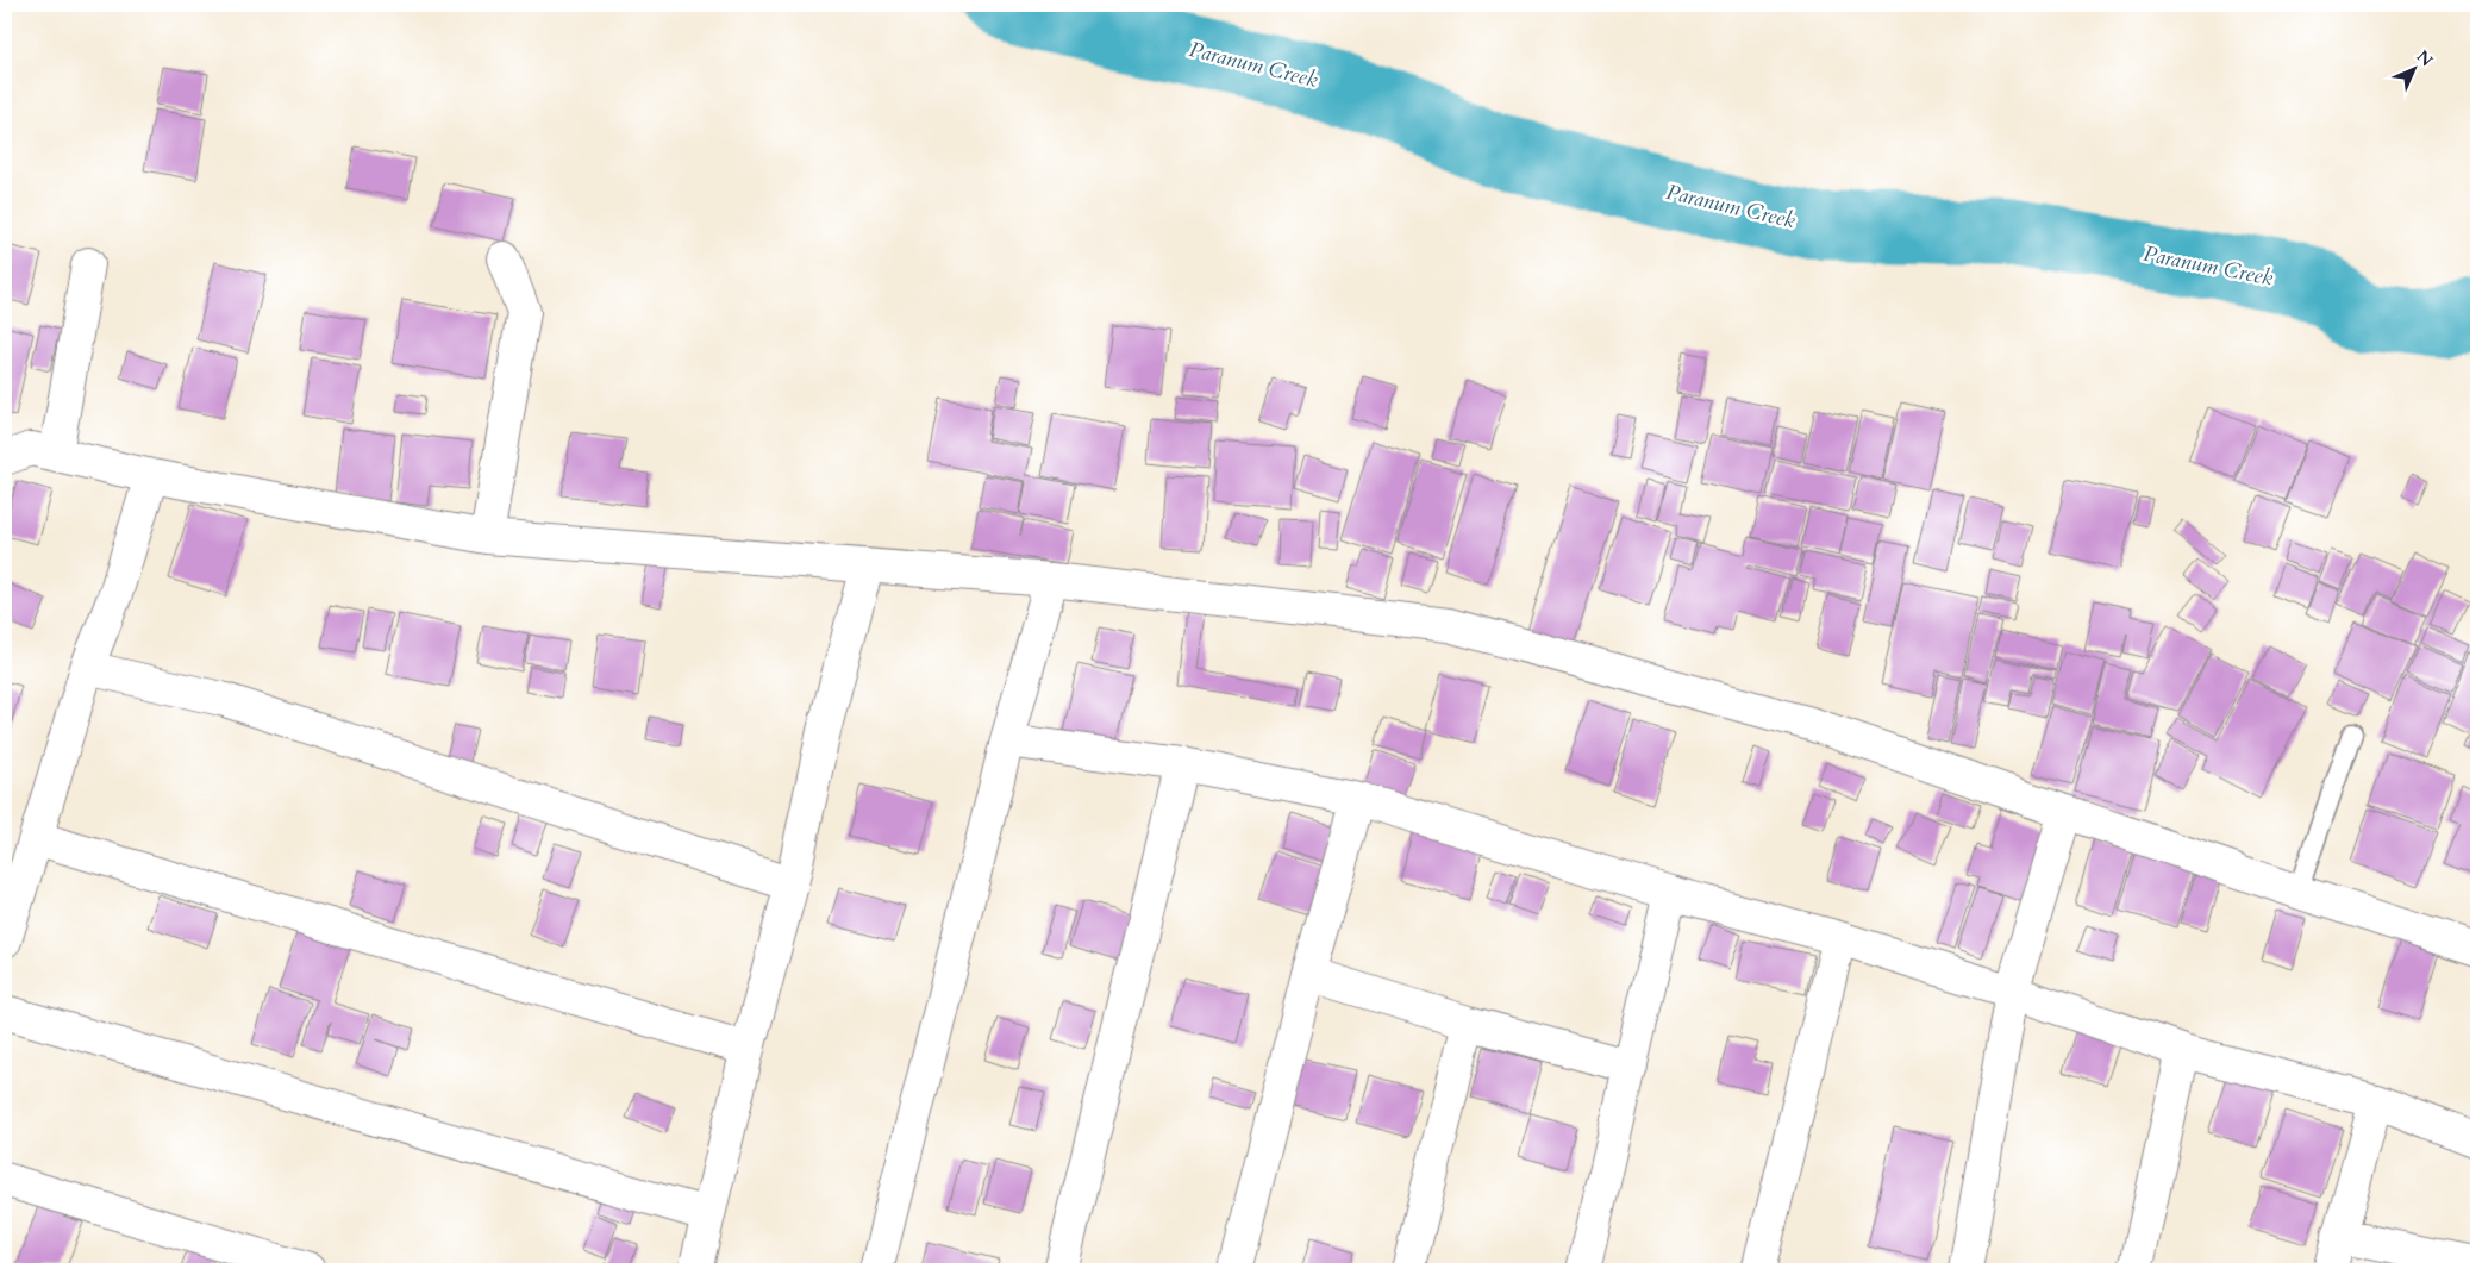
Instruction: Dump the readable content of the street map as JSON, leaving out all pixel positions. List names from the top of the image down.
{
  "water": ["Paranum Creek"],
  "north": "top right"
}
